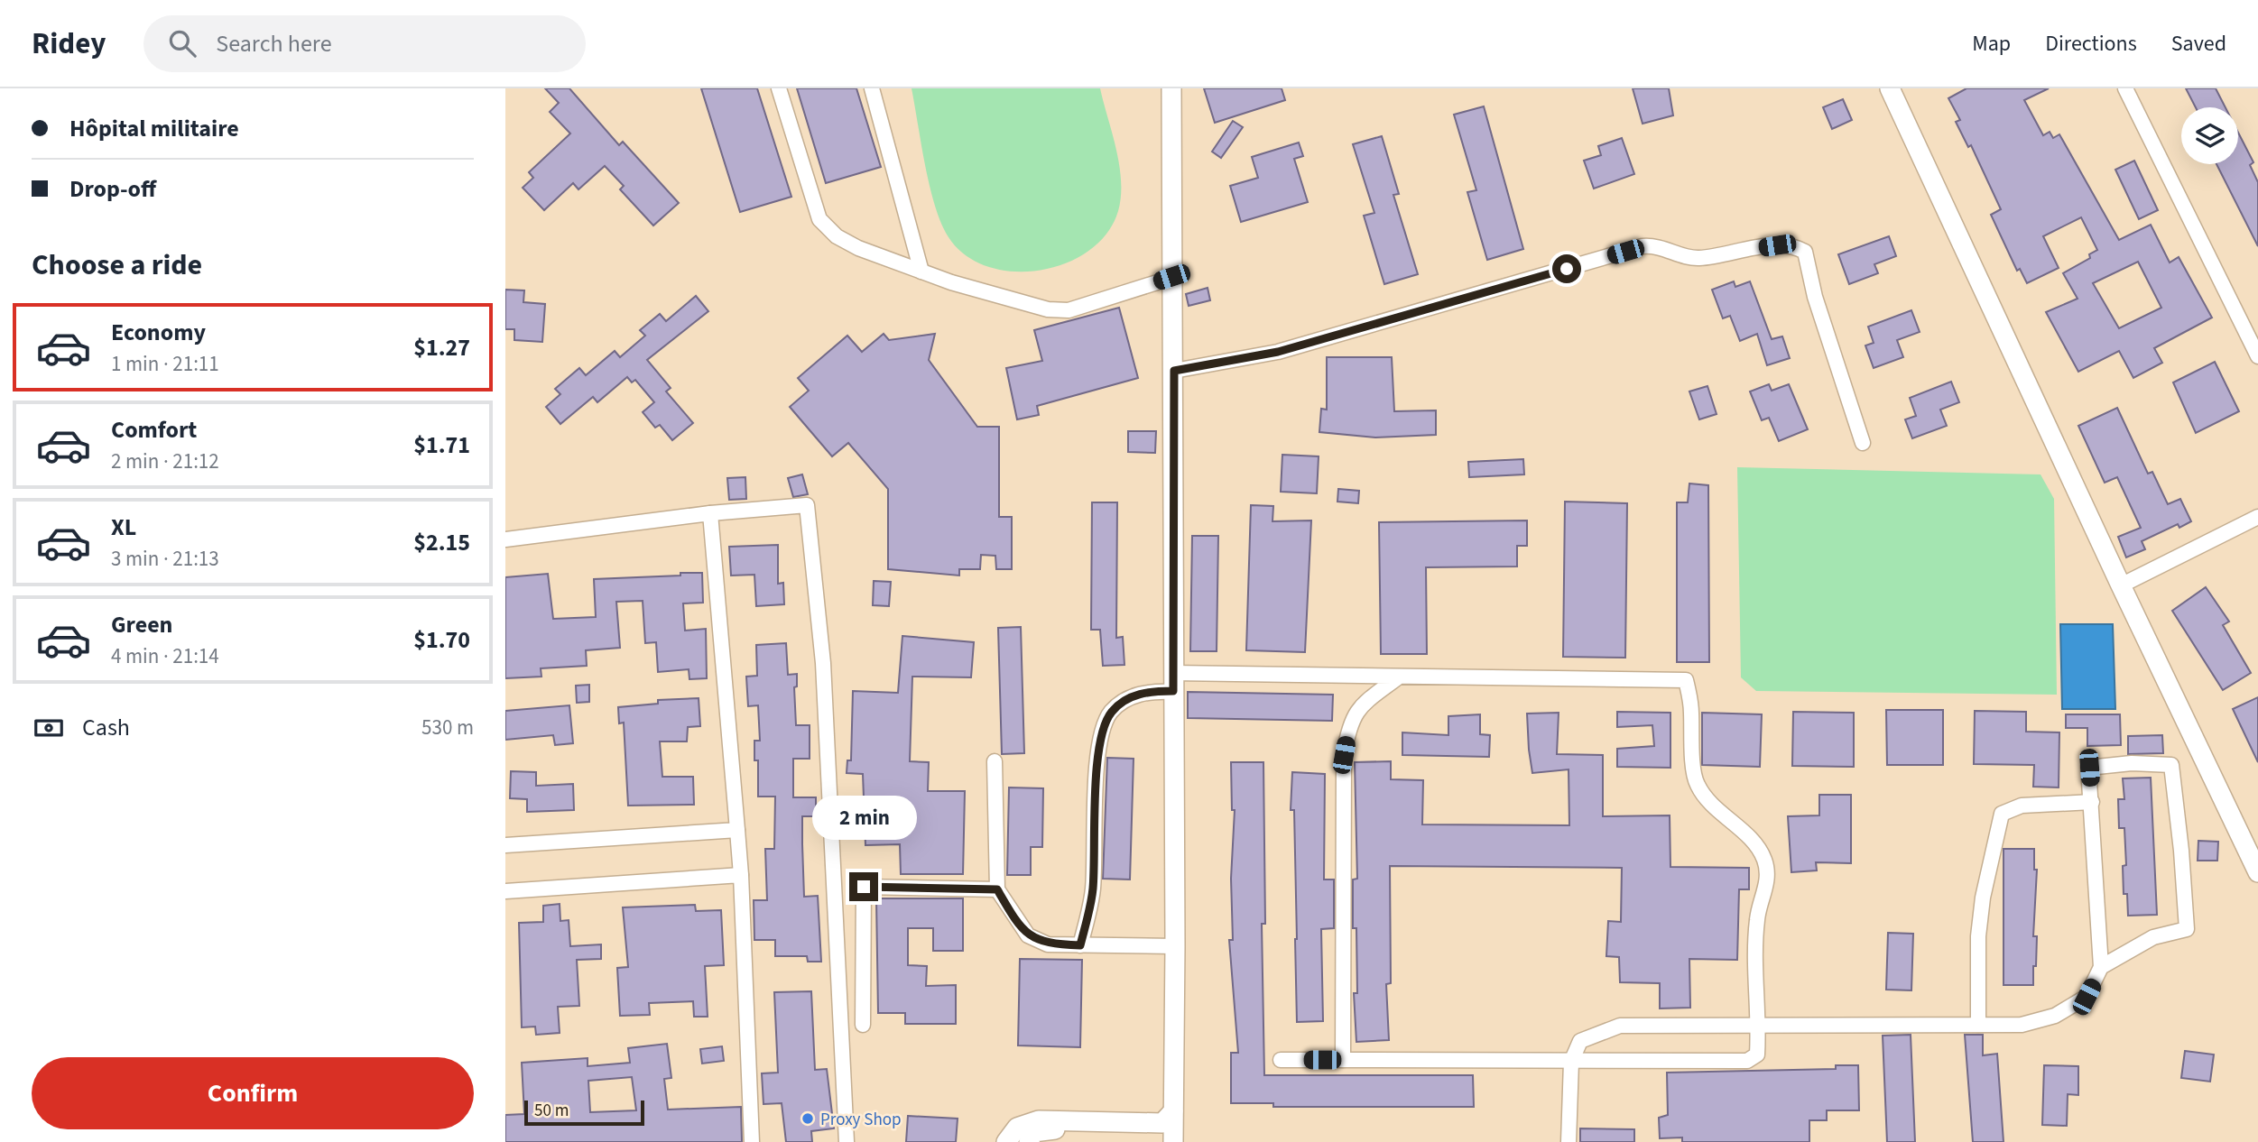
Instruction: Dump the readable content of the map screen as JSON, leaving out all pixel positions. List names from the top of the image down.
{
  "places": ["Proxy Shop"],
  "scale_bar": "50 m",
  "page": {
    "header": "Ridey",
    "search": "Search here",
    "nav": ["Map", "Directions", "Saved"],
    "banner": ["Hôpital militaire", "Drop-off"],
    "heading": "Choose a ride",
    "list": [
      {
        "name": "Economy",
        "note": "1 min · 21:11",
        "value": "$1.27"
      },
      {
        "name": "Comfort",
        "note": "2 min · 21:12",
        "value": "$1.71"
      },
      {
        "name": "XL",
        "note": "3 min · 21:13",
        "value": "$2.15"
      },
      {
        "name": "Green",
        "note": "4 min · 21:14",
        "value": "$1.70"
      }
    ],
    "pay": ["Cash", "530 m"],
    "bubble": "2 min",
    "buttons": "Confirm",
    "scale": "50 m"
  }
}
